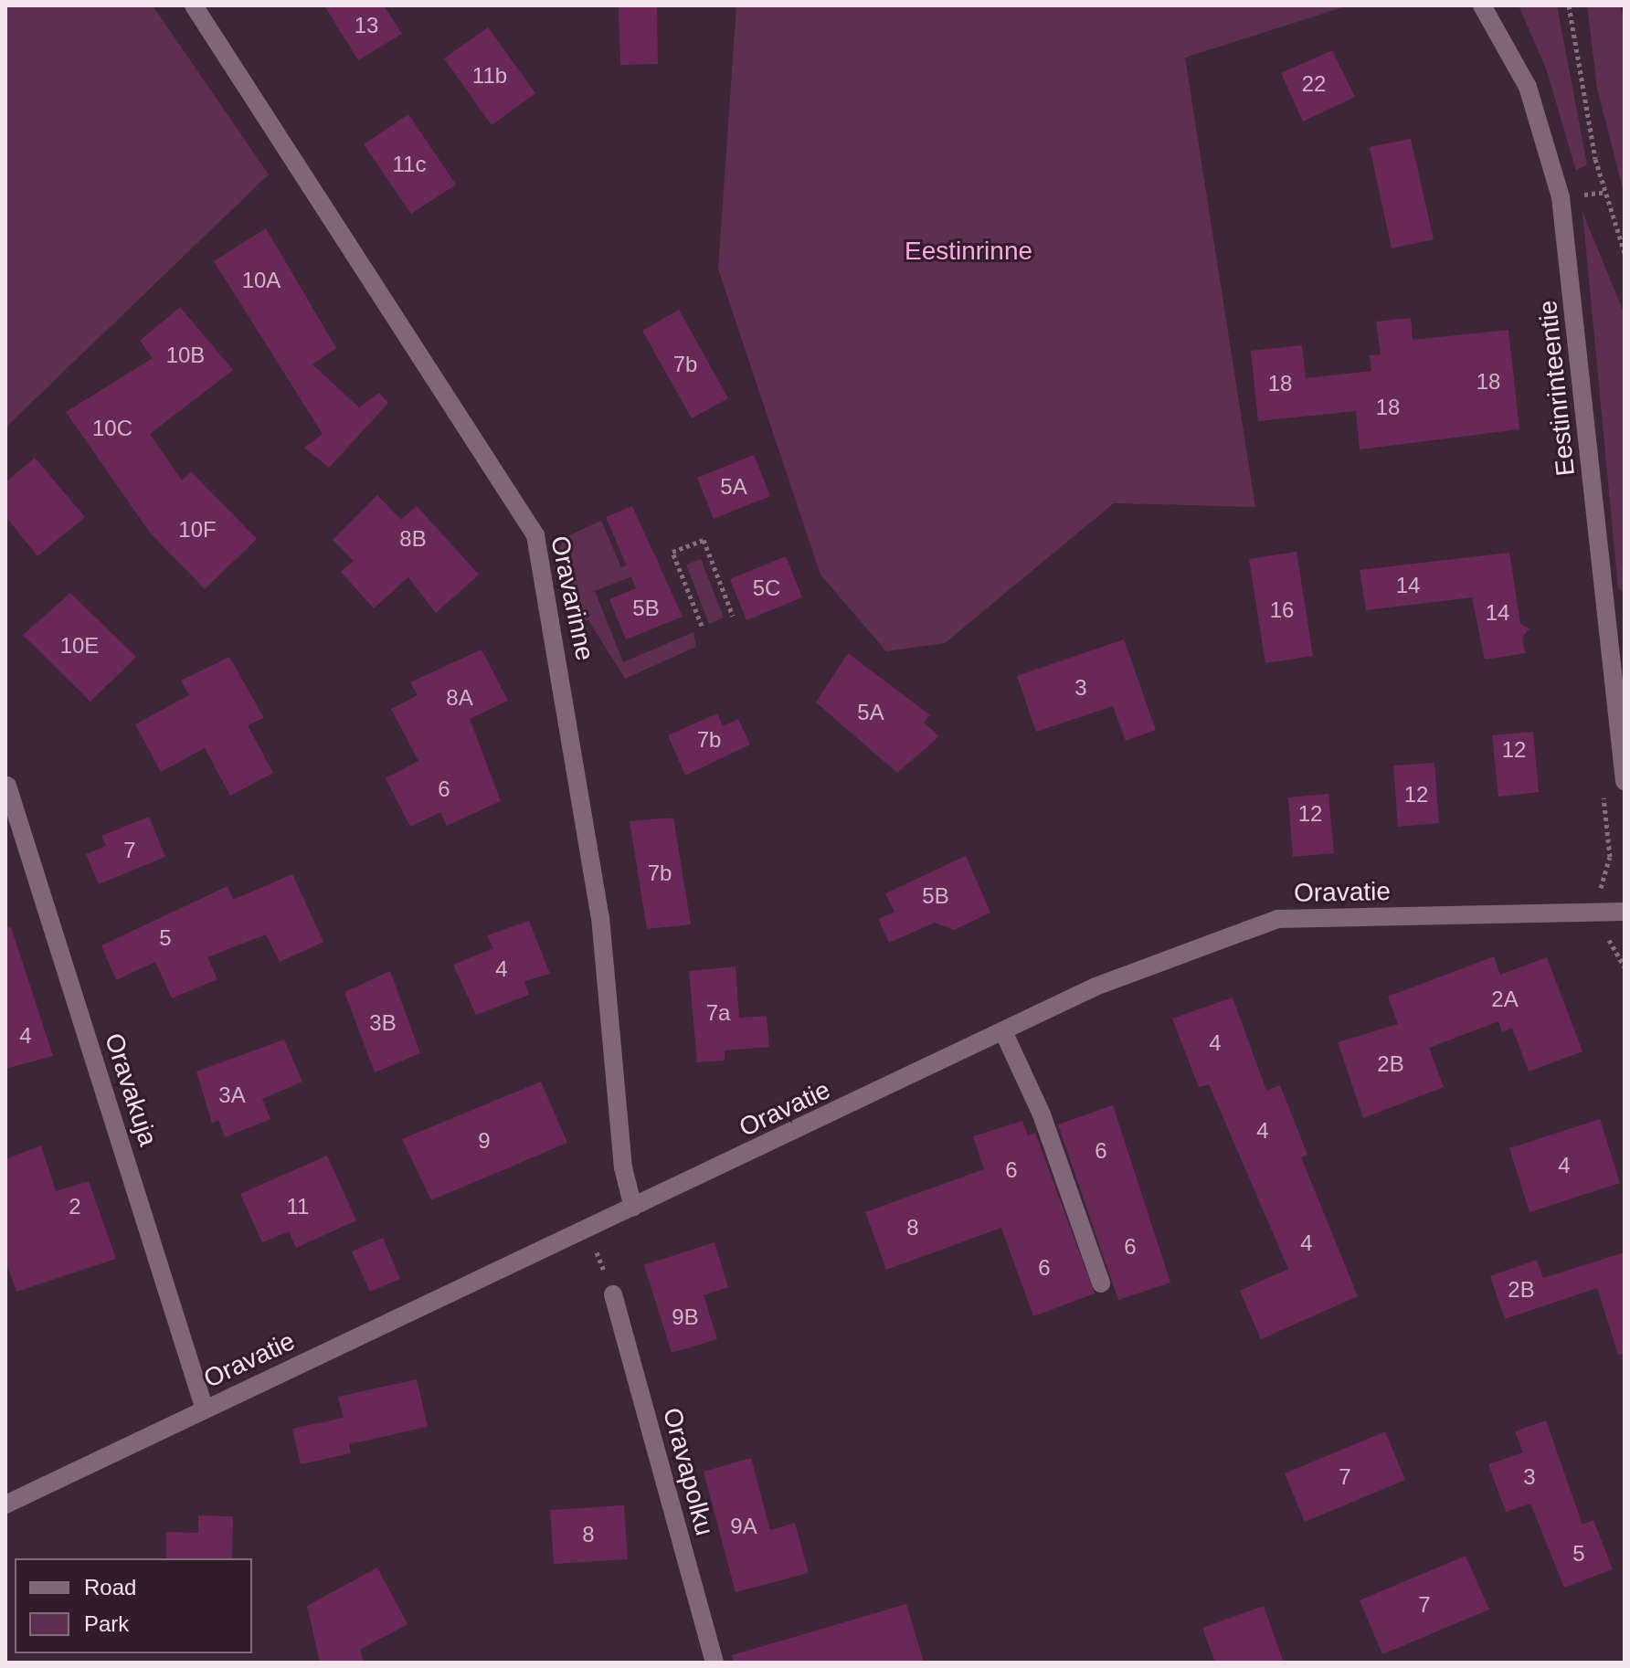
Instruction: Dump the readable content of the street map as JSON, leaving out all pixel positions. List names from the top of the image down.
{
  "streets": {
    "street": [
      "Eestinrinteentie",
      "Oravarinne",
      "Oravatie",
      "Oravakuja",
      "Oravapolku"
    ]
  },
  "crossings": [
    ["Oravarinne", "Oravatie"],
    ["Oravatie", "Oravakuja"]
  ],
  "parks": ["Eestinrinne"],
  "house_numbers": [
    "13",
    "11b",
    "22",
    "11c",
    "10A",
    "10B",
    "7b",
    "18",
    "18",
    "18",
    "10C",
    "5A",
    "10F",
    "8B",
    "14",
    "5C",
    "5B",
    "16",
    "14",
    "10E",
    "3",
    "8A",
    "5A",
    "7b",
    "12",
    "6",
    "12",
    "12",
    "7",
    "7b",
    "5B",
    "5",
    "4",
    "2A",
    "7a",
    "3B",
    "4",
    "4",
    "2B",
    "3A",
    "4",
    "9",
    "6",
    "4",
    "6",
    "2",
    "11",
    "8",
    "4",
    "6",
    "6",
    "2B",
    "9B",
    "7",
    "3",
    "9A",
    "8",
    "5",
    "7"
  ],
  "legend": ["Road", "Park"]
}
